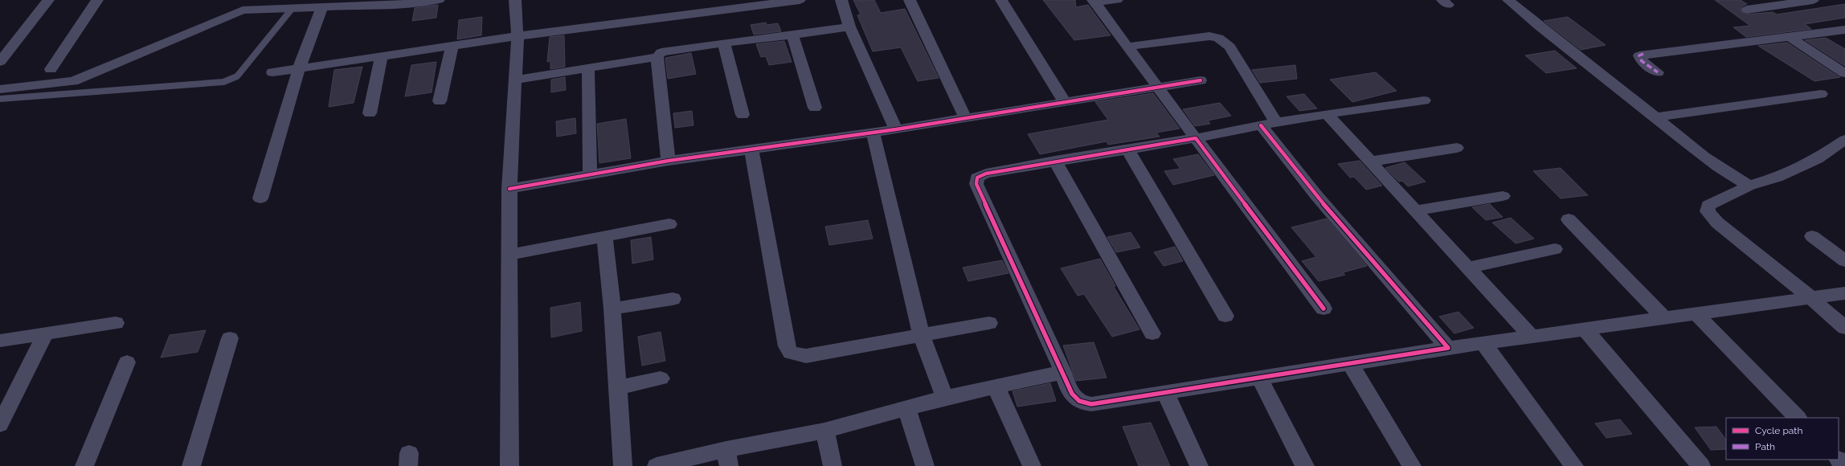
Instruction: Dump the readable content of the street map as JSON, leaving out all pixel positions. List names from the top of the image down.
{
  "legend": ["Cycle path", "Path"]
}
